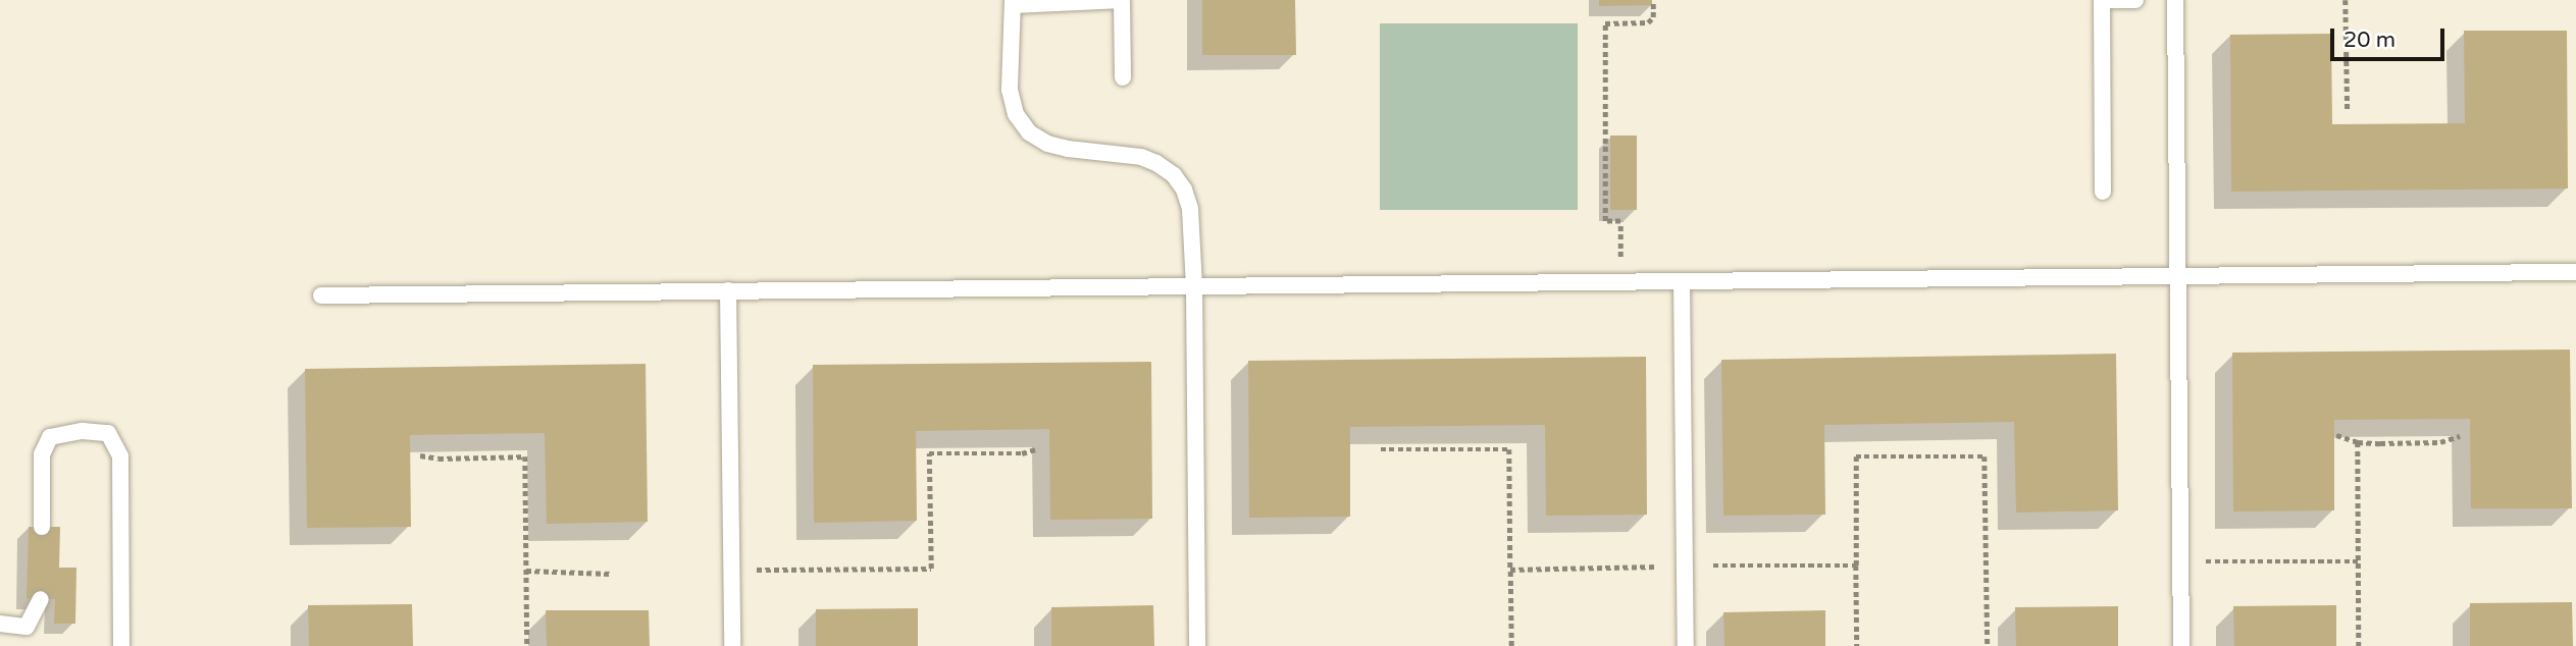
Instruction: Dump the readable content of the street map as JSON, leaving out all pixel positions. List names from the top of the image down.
{
  "scale_bar": "20 m"
}
